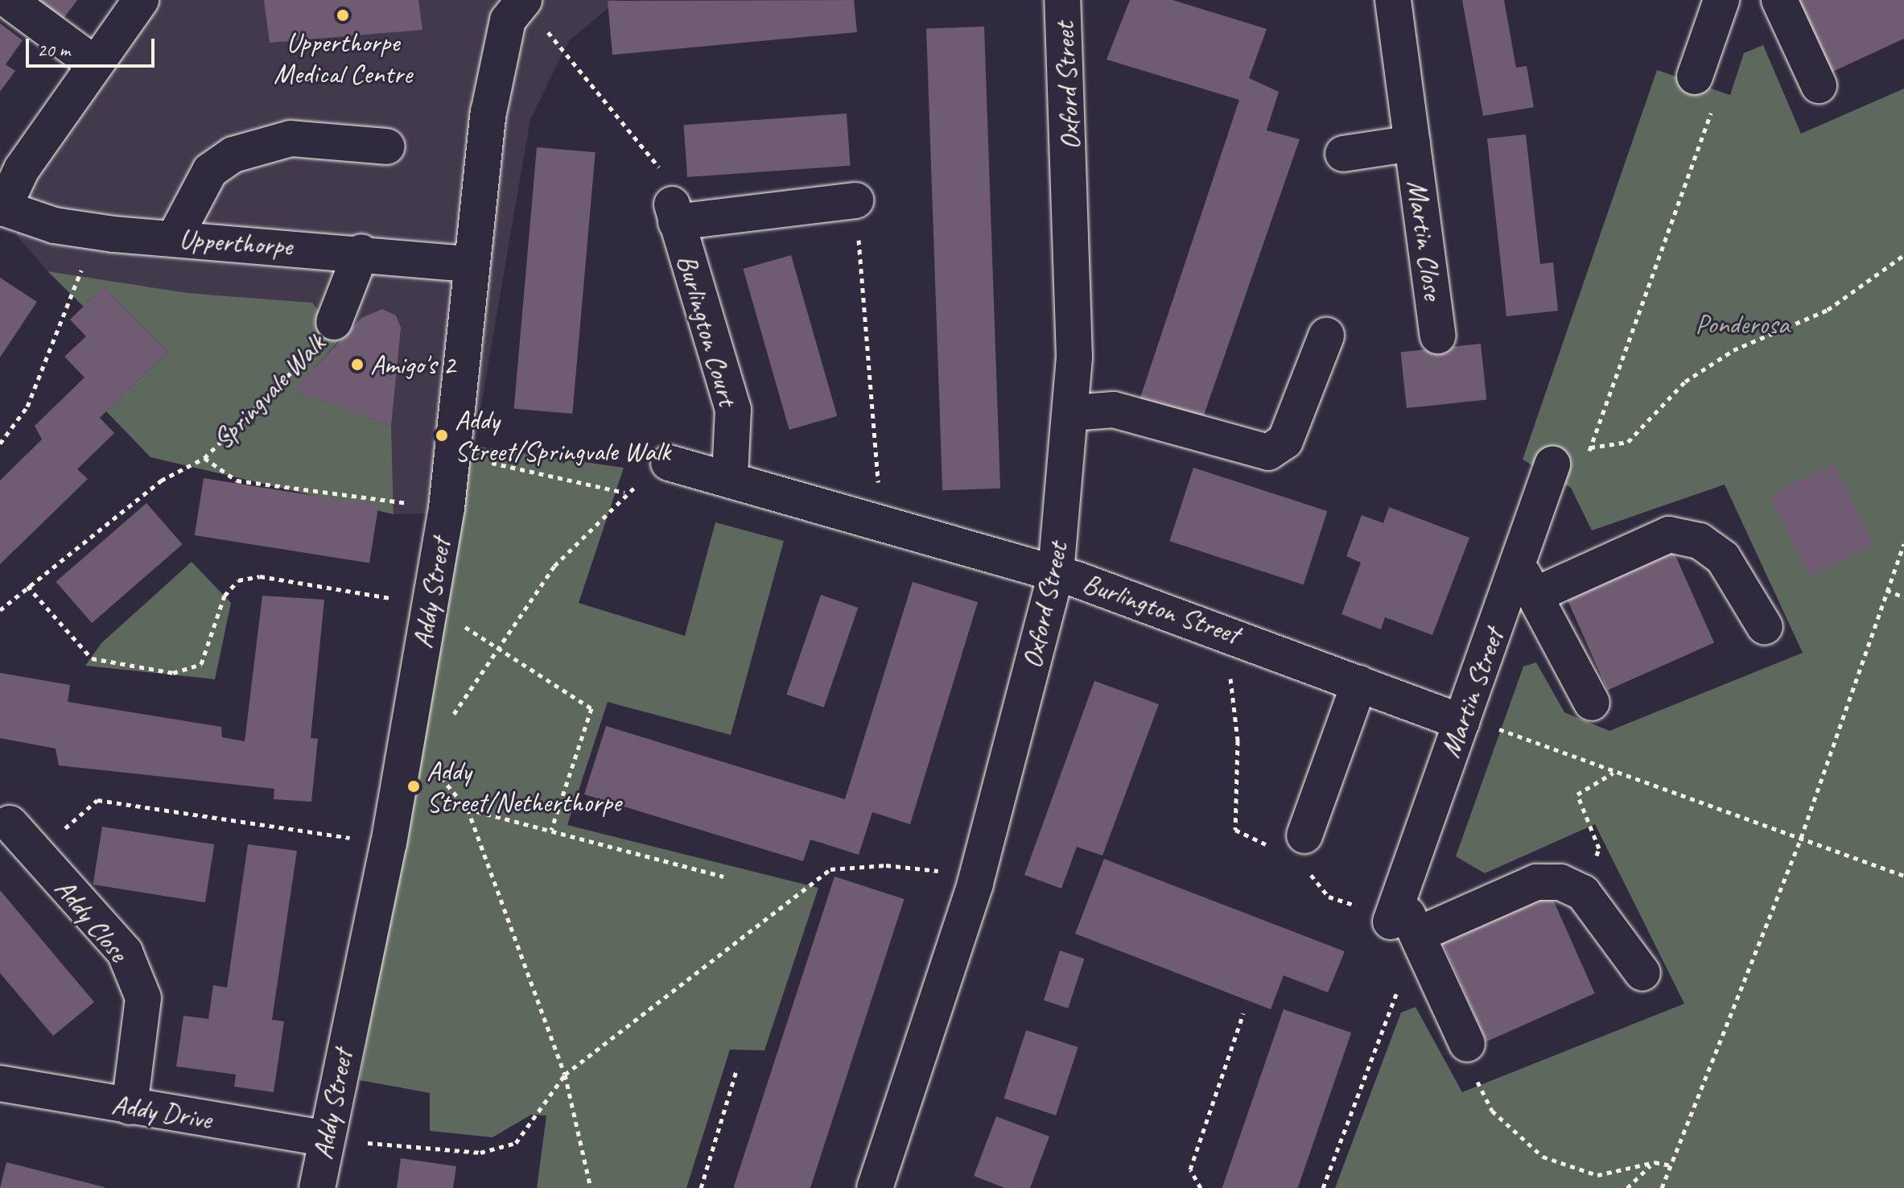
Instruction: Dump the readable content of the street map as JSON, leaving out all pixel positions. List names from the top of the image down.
{
  "streets": {
    "street": [
      "Oxford Street",
      "Martin Close",
      "Upperthorpe",
      "Burlington Court",
      "Springvale Walk",
      "Addy Street",
      "Burlington Street",
      "Martin Street",
      "Addy Close",
      "Addy Drive"
    ]
  },
  "crossings": [
    ["Oxford Street", "Burlington Street"],
    ["Upperthorpe", "Springvale Walk"],
    ["Upperthorpe", "Addy Street"],
    ["Burlington Court", "Burlington Street"],
    ["Springvale Walk", "Addy Street"],
    ["Addy Street", "Addy Drive"],
    ["Burlington Street", "Martin Street"],
    ["Addy Close", "Addy Drive"]
  ],
  "parks": ["Ponderosa"],
  "places": [
    "Upperthorpe Medical Centre",
    "Amigo's 2",
    "Addy Street/Springvale Walk",
    "Addy Street/Netherthorpe"
  ],
  "scale_bar": "20 m"
}
